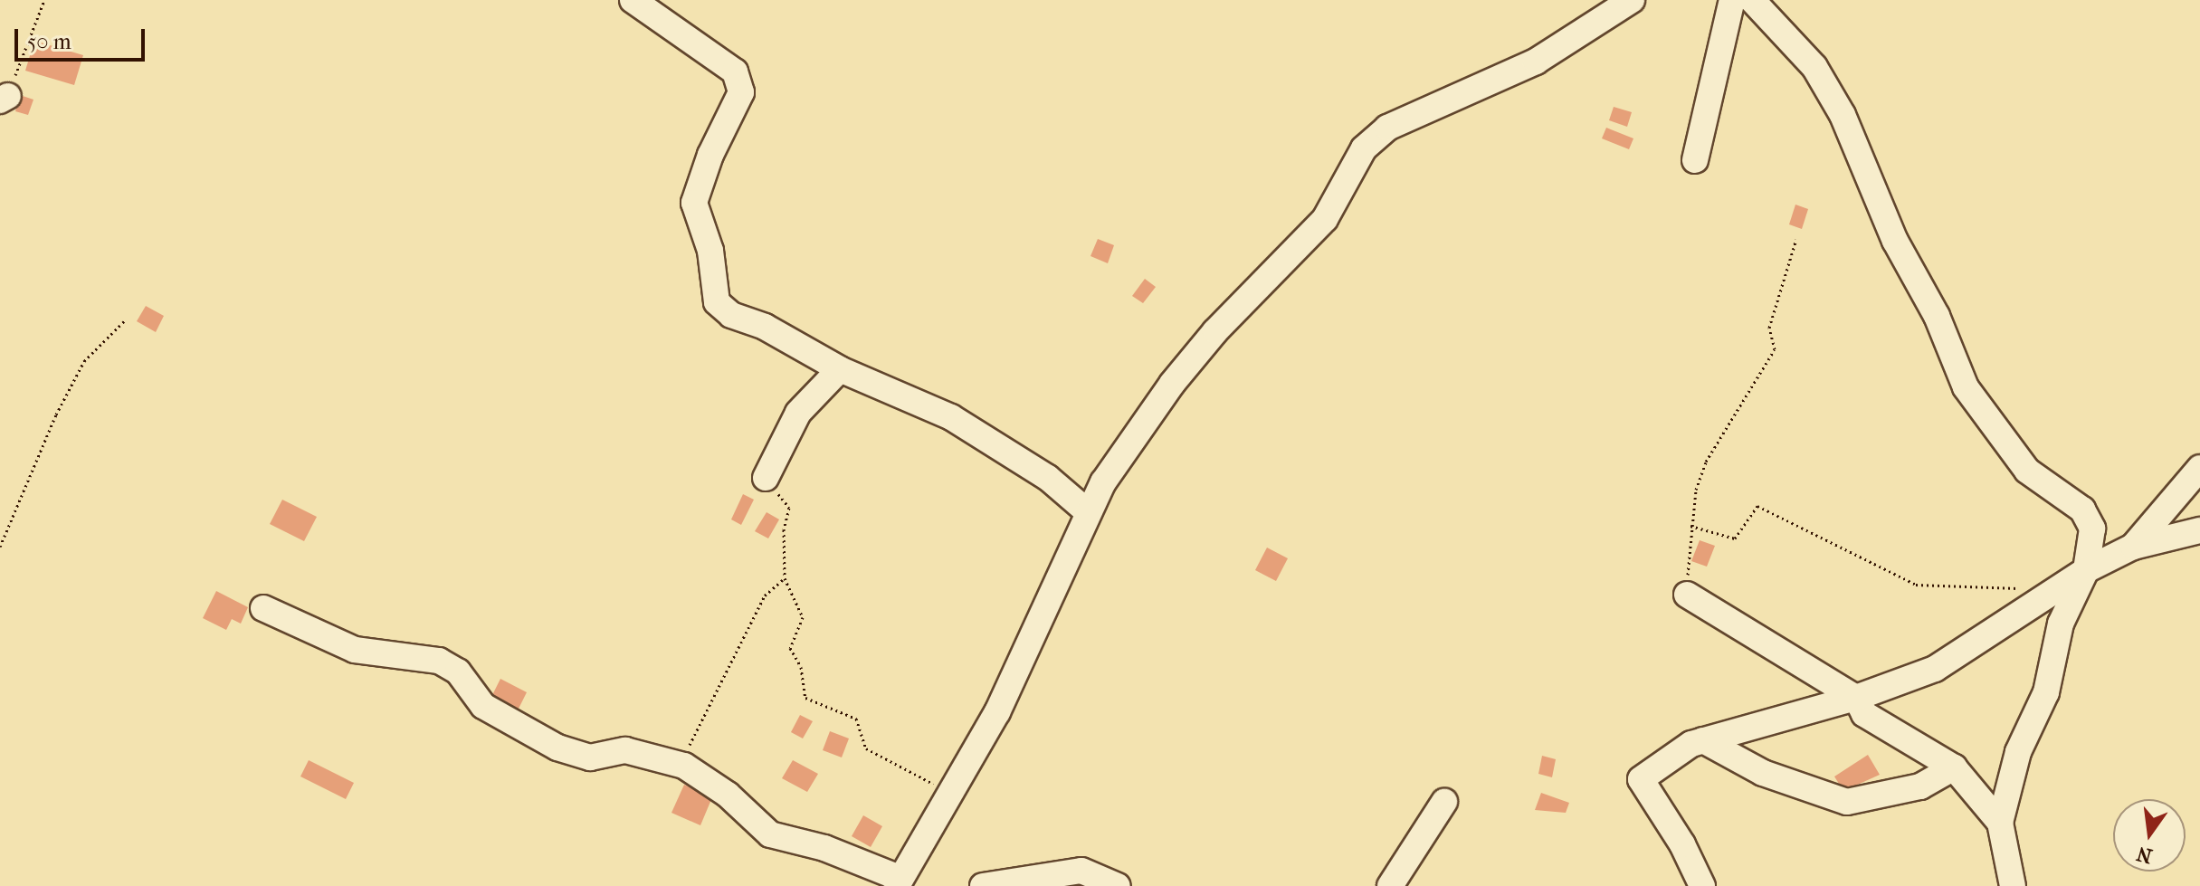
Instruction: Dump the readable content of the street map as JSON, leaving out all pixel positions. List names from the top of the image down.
{
  "scale_bar": "50 m",
  "north": "bottom"
}
